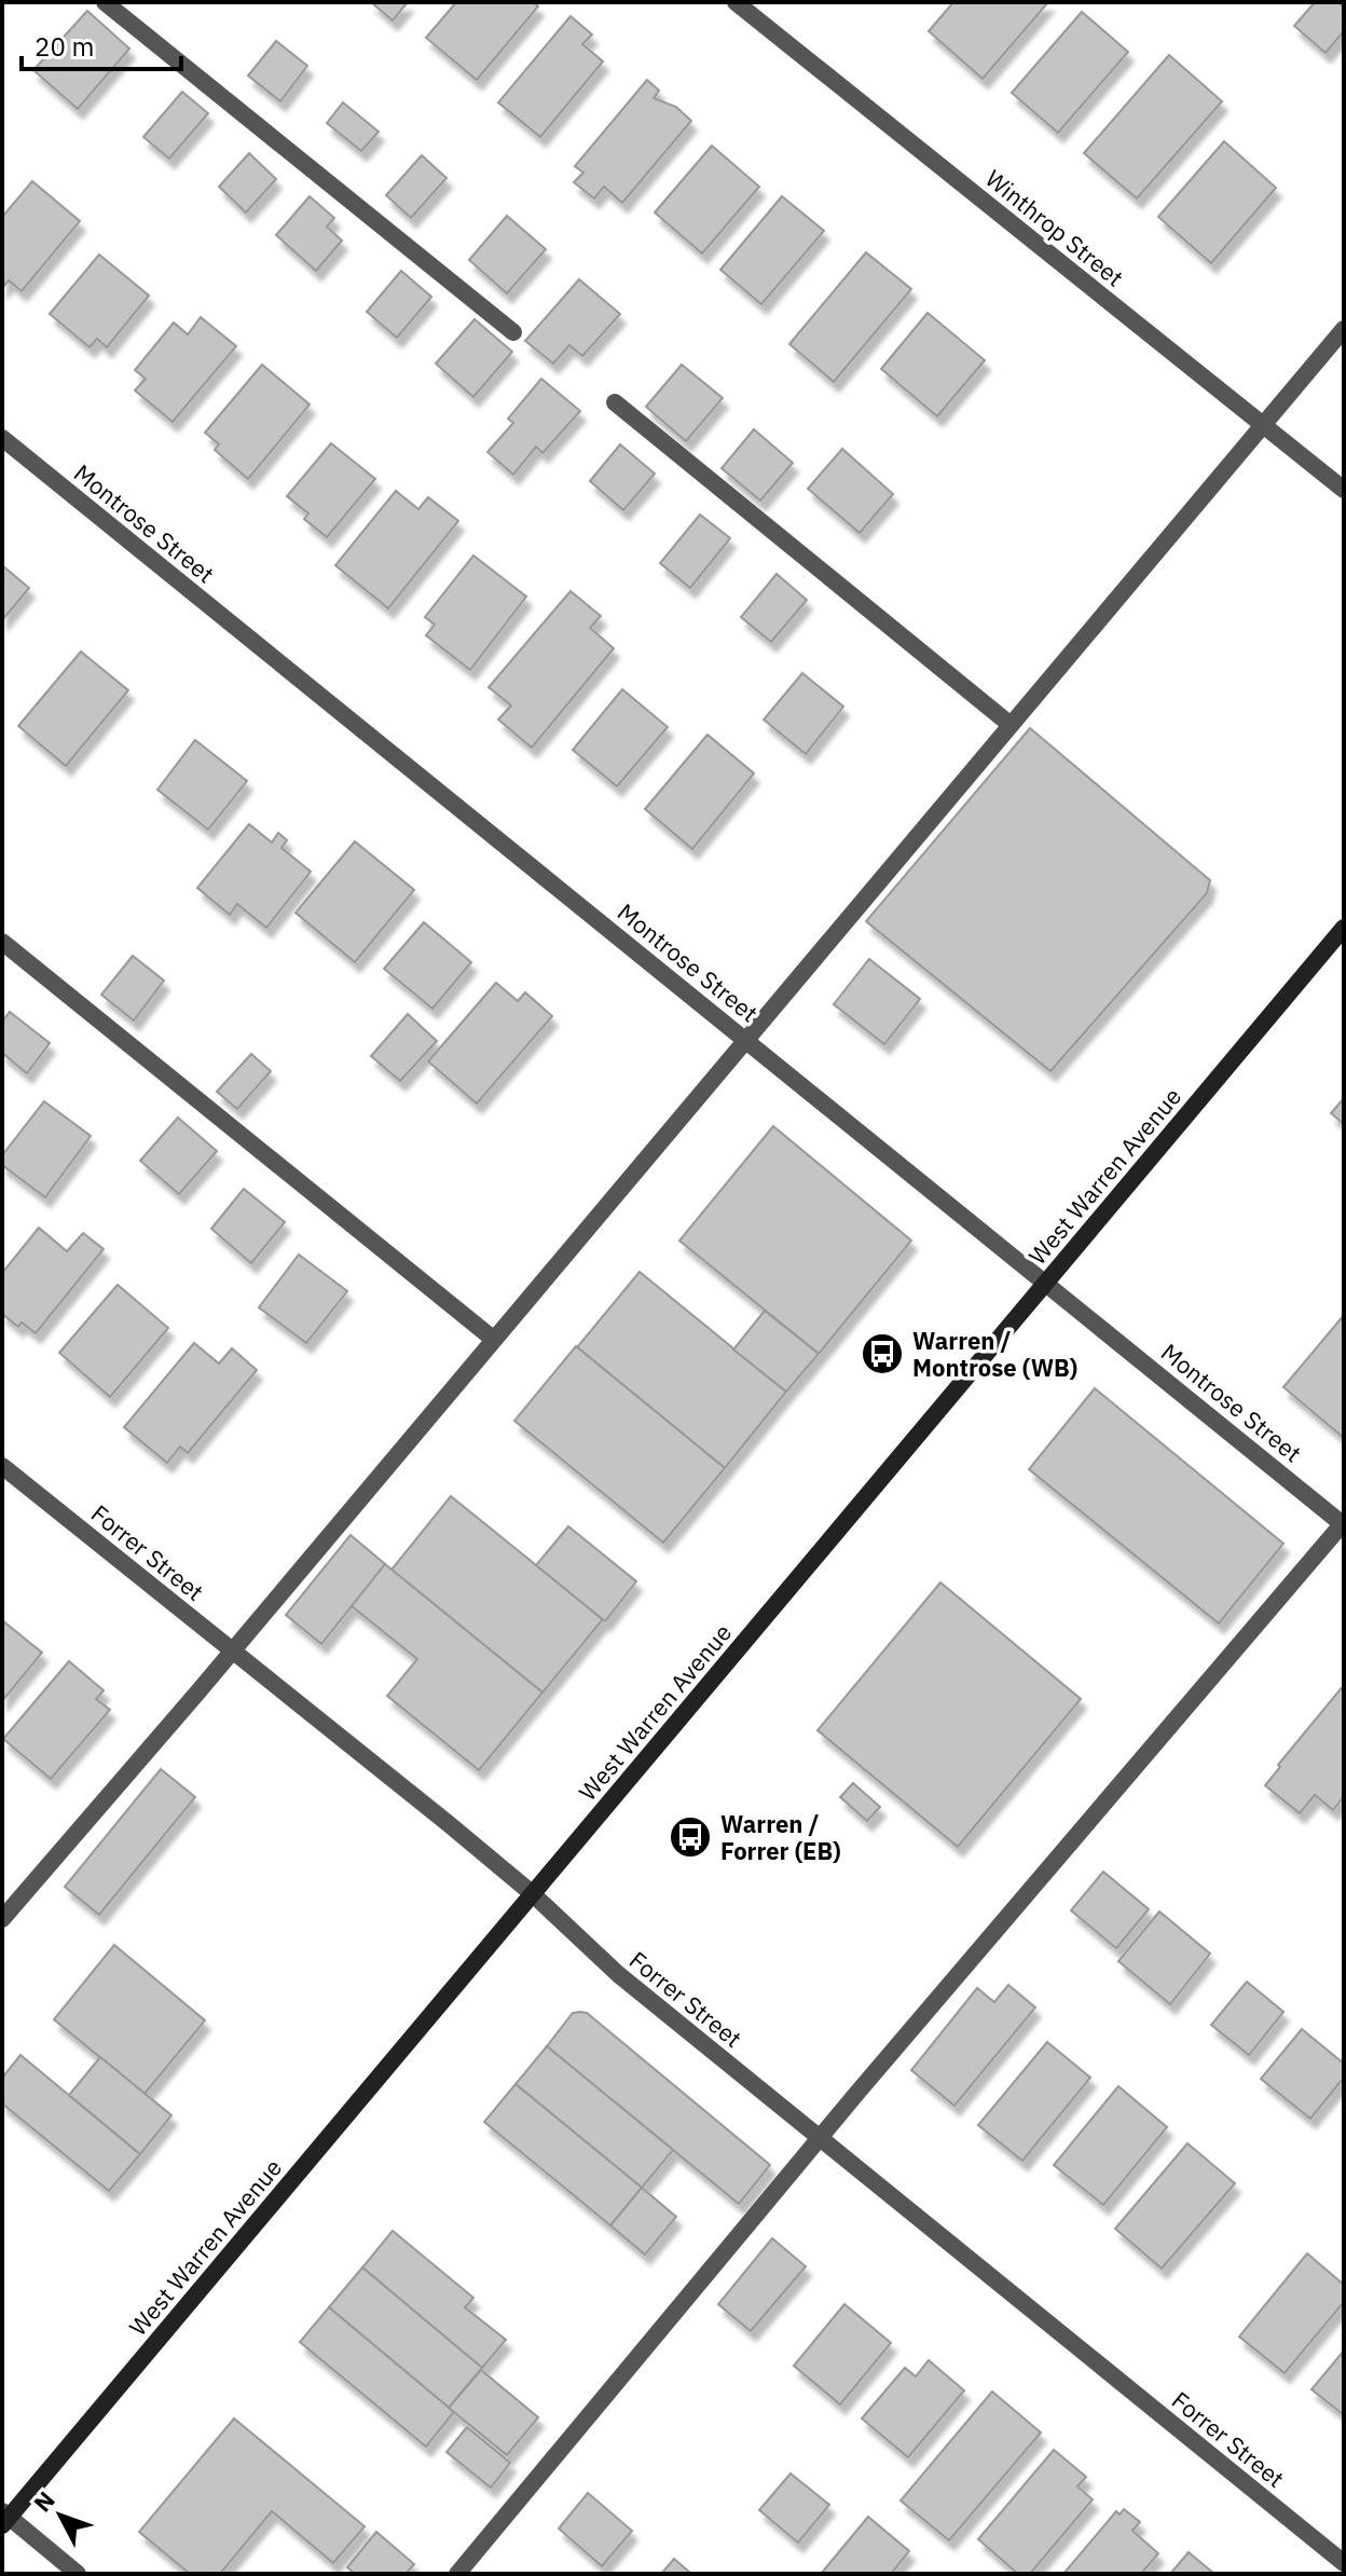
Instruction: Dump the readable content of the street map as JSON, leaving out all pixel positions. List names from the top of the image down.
{
  "streets": {
    "main road": ["West Warren Avenue"],
    "street": ["Winthrop Street", "Montrose Street", "Forrer Street"]
  },
  "crossings": [
    ["Montrose Street", "West Warren Avenue"],
    ["West Warren Avenue", "Forrer Street"]
  ],
  "places": {
    "bus stop": ["Warren / Montrose (WB)", "Warren / Forrer (EB)"]
  },
  "scale_bar": "20 m",
  "north": "top left"
}
